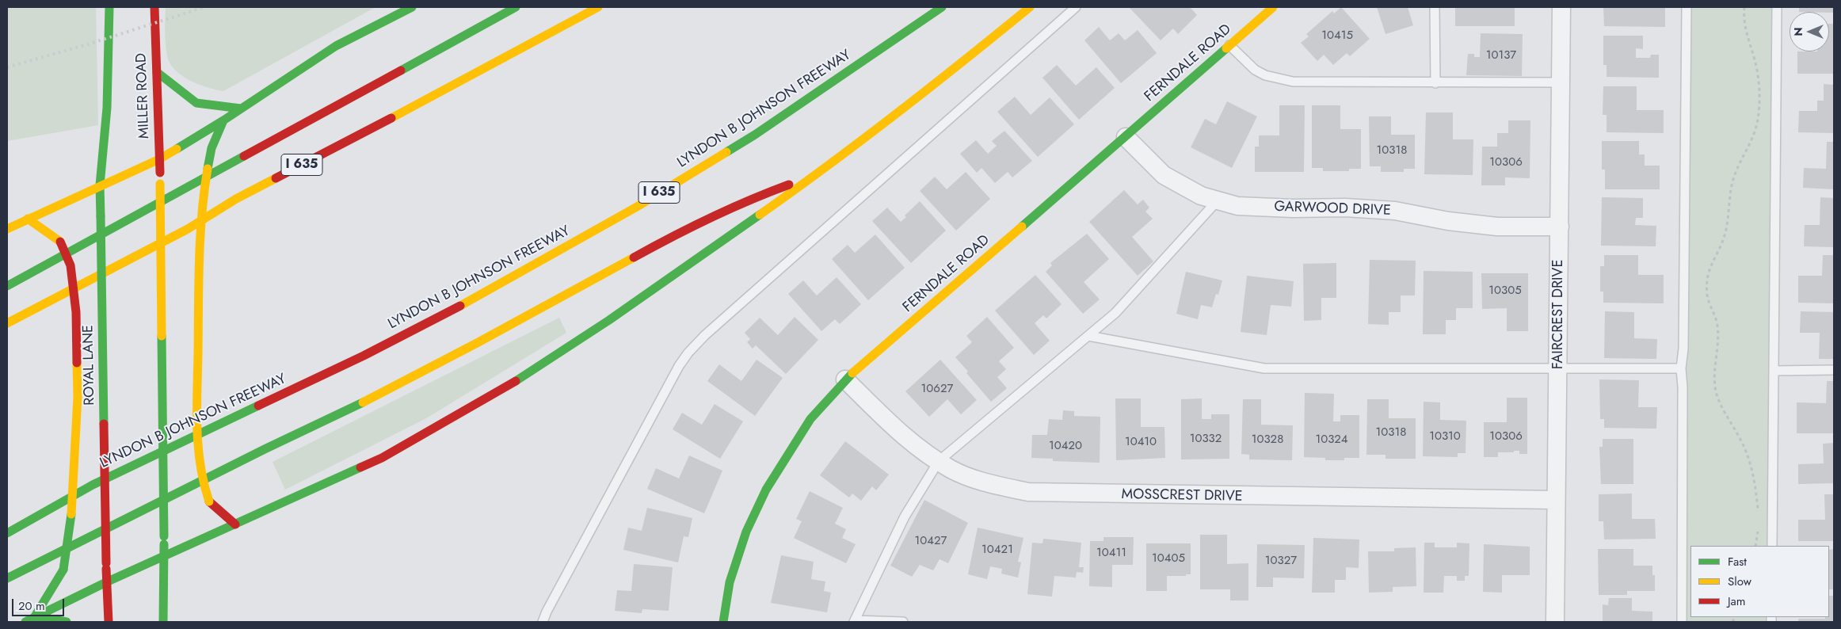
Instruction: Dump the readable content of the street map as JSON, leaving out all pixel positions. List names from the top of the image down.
{
  "streets": {
    "main road": [
      "FERNDALE ROAD",
      "MILLER ROAD",
      "LYNDON B JOHNSON FREEWAY",
      "I 635",
      "ROYAL LANE"
    ],
    "street": ["GARWOOD DRIVE", "FAIRCREST DRIVE", "MOSSCREST DRIVE"]
  },
  "crossings": [
    ["FERNDALE ROAD", "GARWOOD DRIVE"],
    ["FERNDALE ROAD", "MOSSCREST DRIVE"],
    ["GARWOOD DRIVE", "FAIRCREST DRIVE"],
    ["FAIRCREST DRIVE", "MOSSCREST DRIVE"]
  ],
  "house_numbers": [
    "10415",
    "10137",
    "10318",
    "10306",
    "10305",
    "10627",
    "10318",
    "10310",
    "10306",
    "10332",
    "10328",
    "10324",
    "10410",
    "10420",
    "10427",
    "10421",
    "10411",
    "10405",
    "10327"
  ],
  "legend": ["Fast", "Slow", "Jam"],
  "scale_bar": "20 m",
  "north": "left"
}
